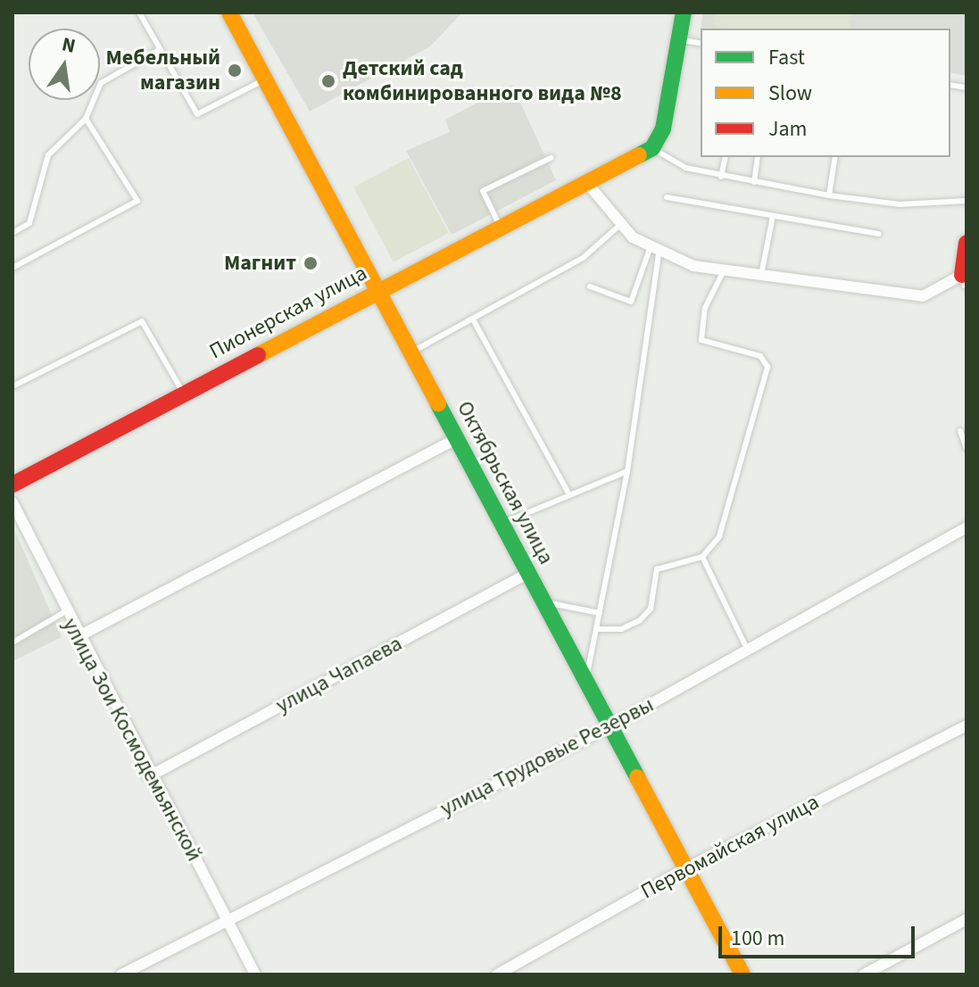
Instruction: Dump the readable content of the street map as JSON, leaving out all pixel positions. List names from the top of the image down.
{
  "streets": {
    "street": [
      "Пионерская улица",
      "Октябрьская улица",
      "улица Чапаева",
      "улица Зои Космодемьянской",
      "улица Трудовые Резервы",
      "Первомайская улица"
    ]
  },
  "crossings": [
    ["Пионерская улица", "Октябрьская улица"],
    ["Октябрьская улица", "улица Чапаева"],
    ["Октябрьская улица", "улица Трудовые Резервы"],
    ["Октябрьская улица", "Первомайская улица"],
    ["улица Чапаева", "улица Зои Космодемьянской"],
    ["улица Зои Космодемьянской", "улица Трудовые Резервы"]
  ],
  "places": ["Мебельный магазин", "Детский сад комбинированного вида №8", "Магнит"],
  "legend": ["Fast", "Slow", "Jam"],
  "scale_bar": "100 m",
  "north": "top"
}
